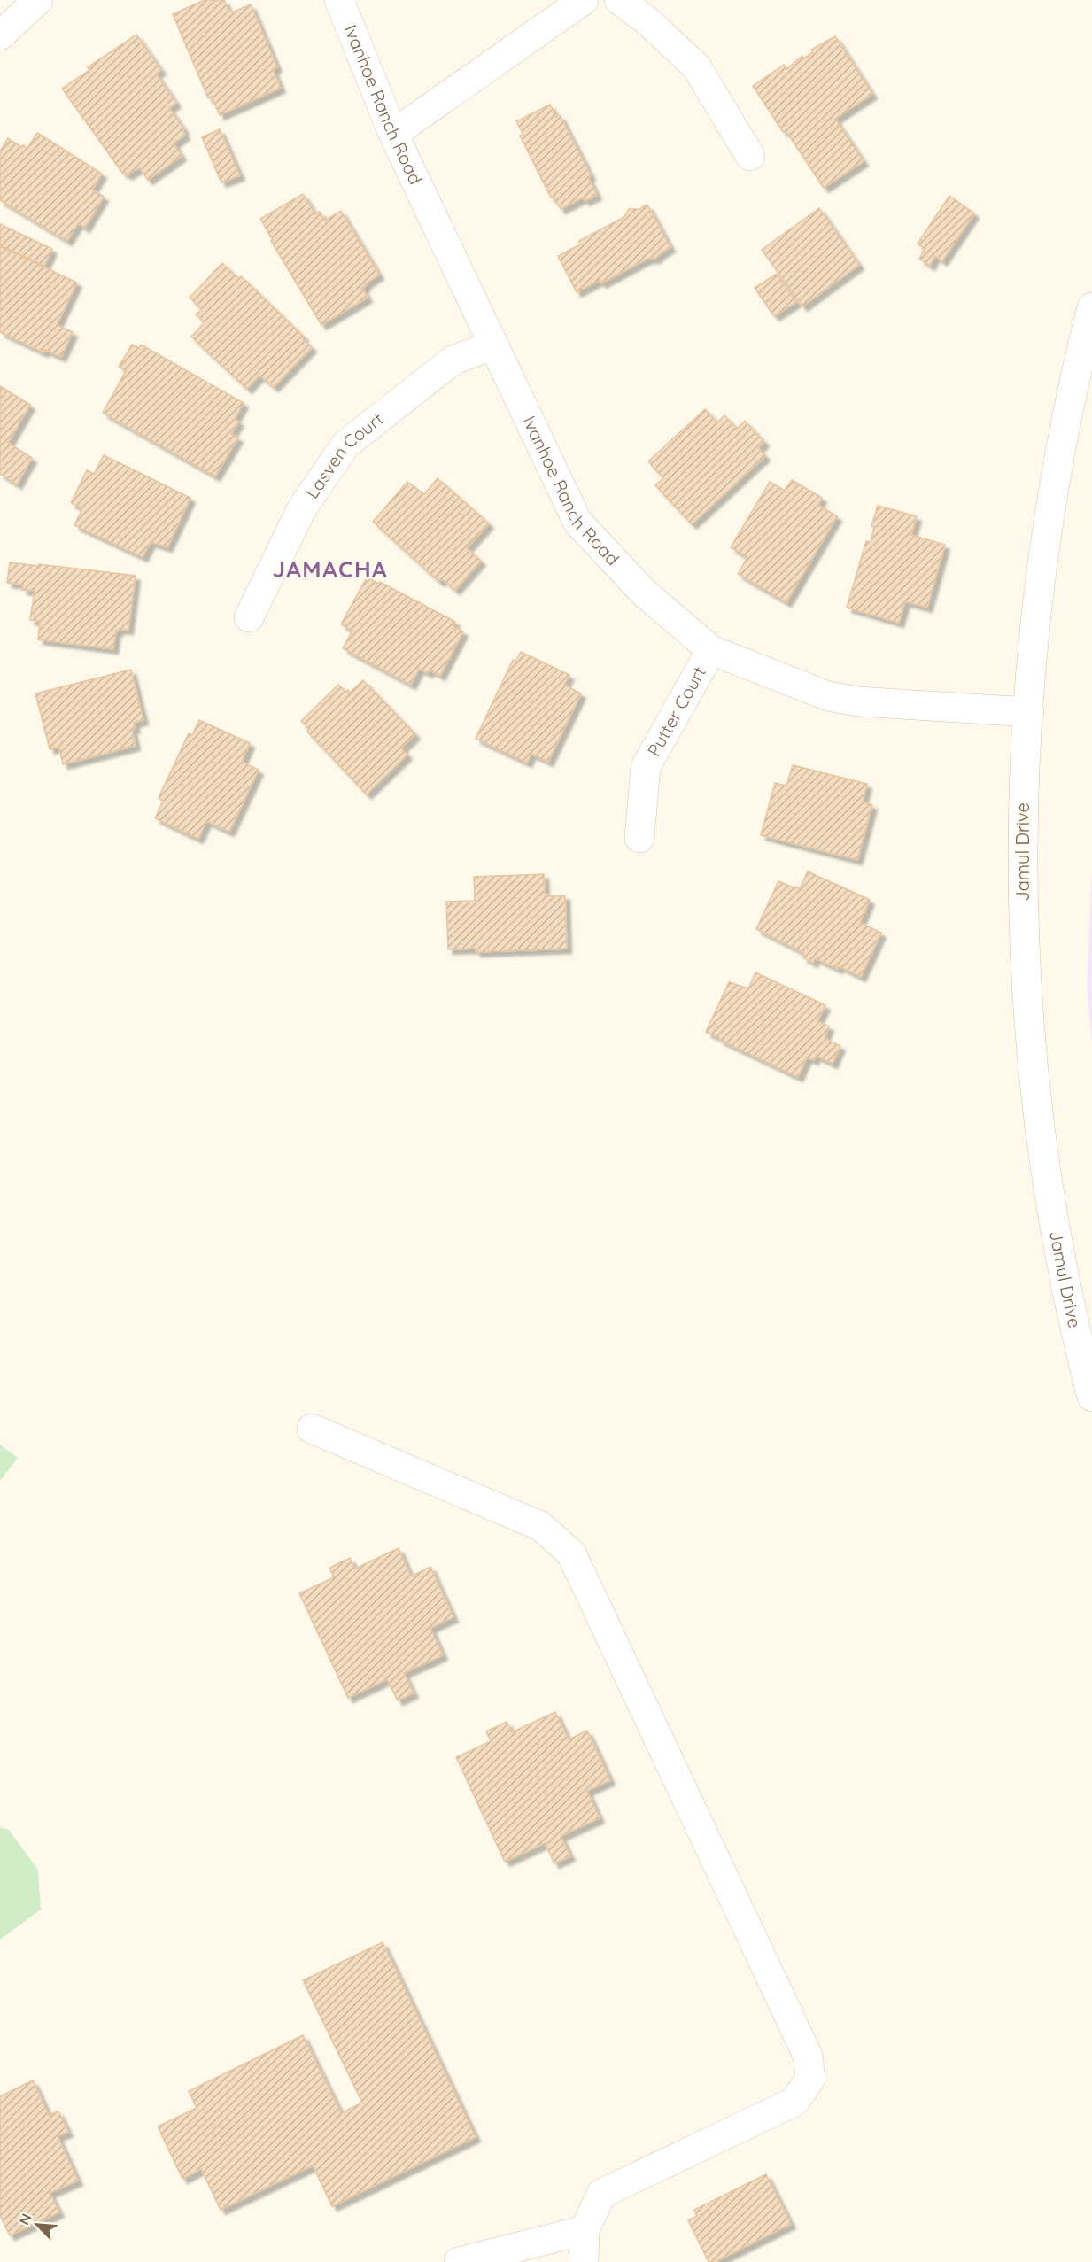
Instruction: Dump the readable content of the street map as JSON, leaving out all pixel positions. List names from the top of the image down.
{
  "streets": {
    "street": [
      "Ivanhoe Ranch Road",
      "Lasven Court",
      "Putter Court",
      "Jamul Drive"
    ]
  },
  "crossings": [
    ["Ivanhoe Ranch Road", "Lasven Court"],
    ["Ivanhoe Ranch Road", "Putter Court"],
    ["Ivanhoe Ranch Road", "Jamul Drive"]
  ],
  "districts": ["JAMACHA"],
  "north": "top left"
}
